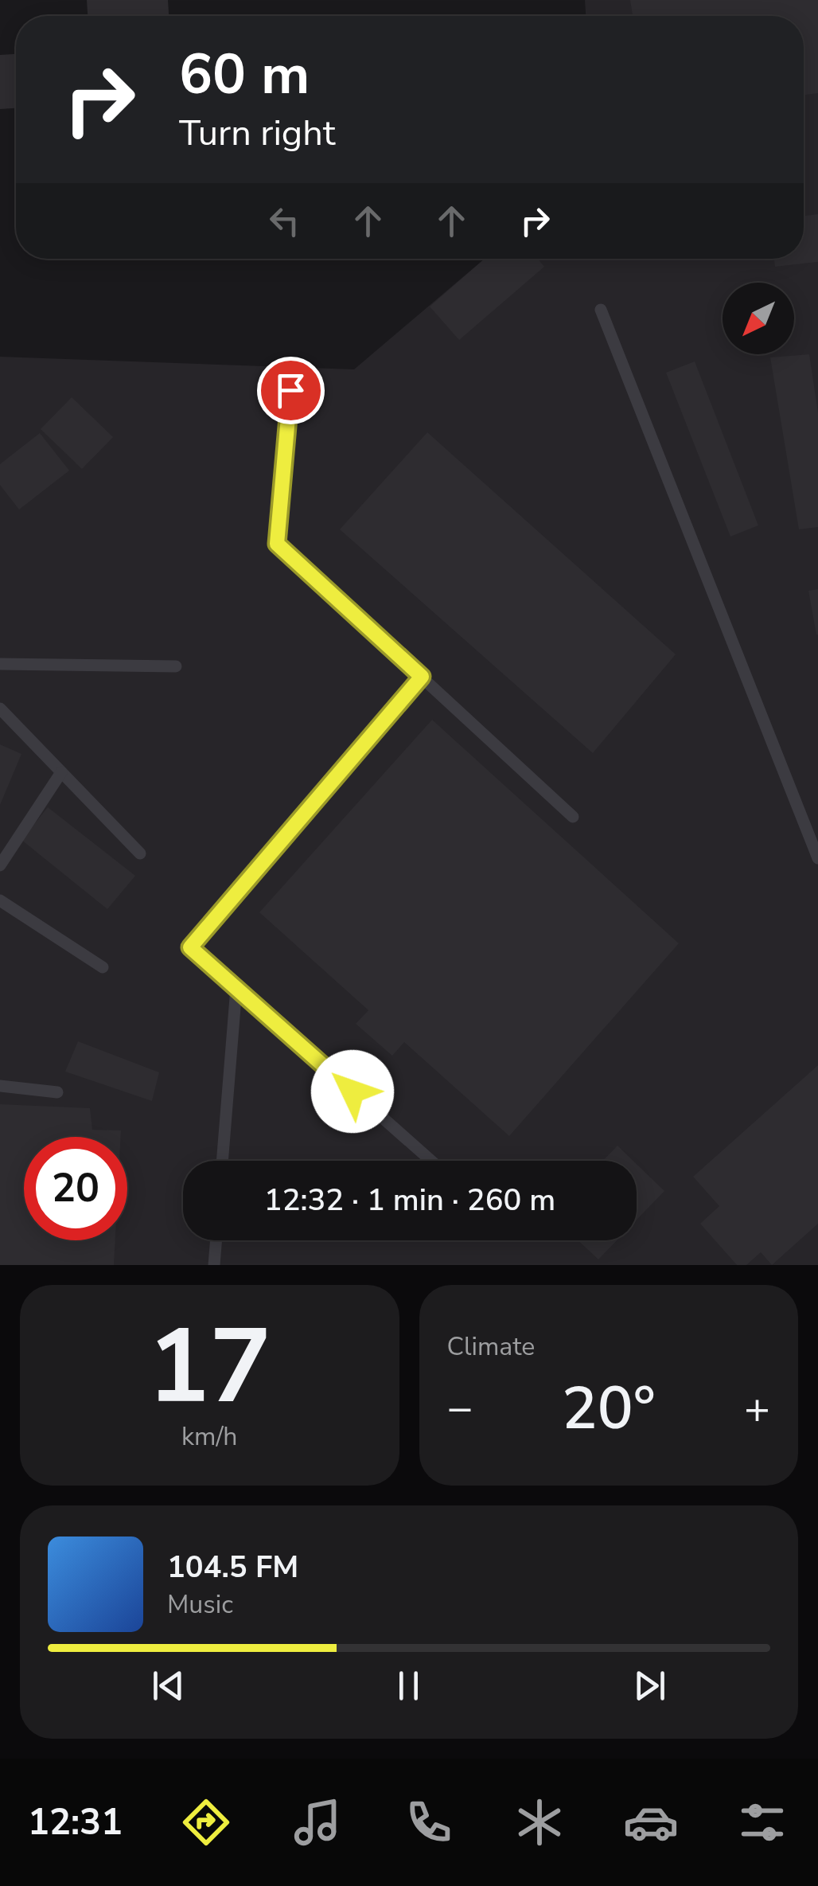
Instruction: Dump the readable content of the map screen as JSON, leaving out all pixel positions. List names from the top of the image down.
{
  "north": "bottom left",
  "page": {
    "turn": ["60 m", "Turn right"],
    "limit": "20",
    "trip": "12:32 · 1 min · 260 m",
    "tile": [
      ["17", "km/h"],
      "Climate"
    ],
    "heat": ["−", "20°", "+"],
    "song": ["104.5 FM", "Music"],
    "tabs": "12:31"
  }
}
